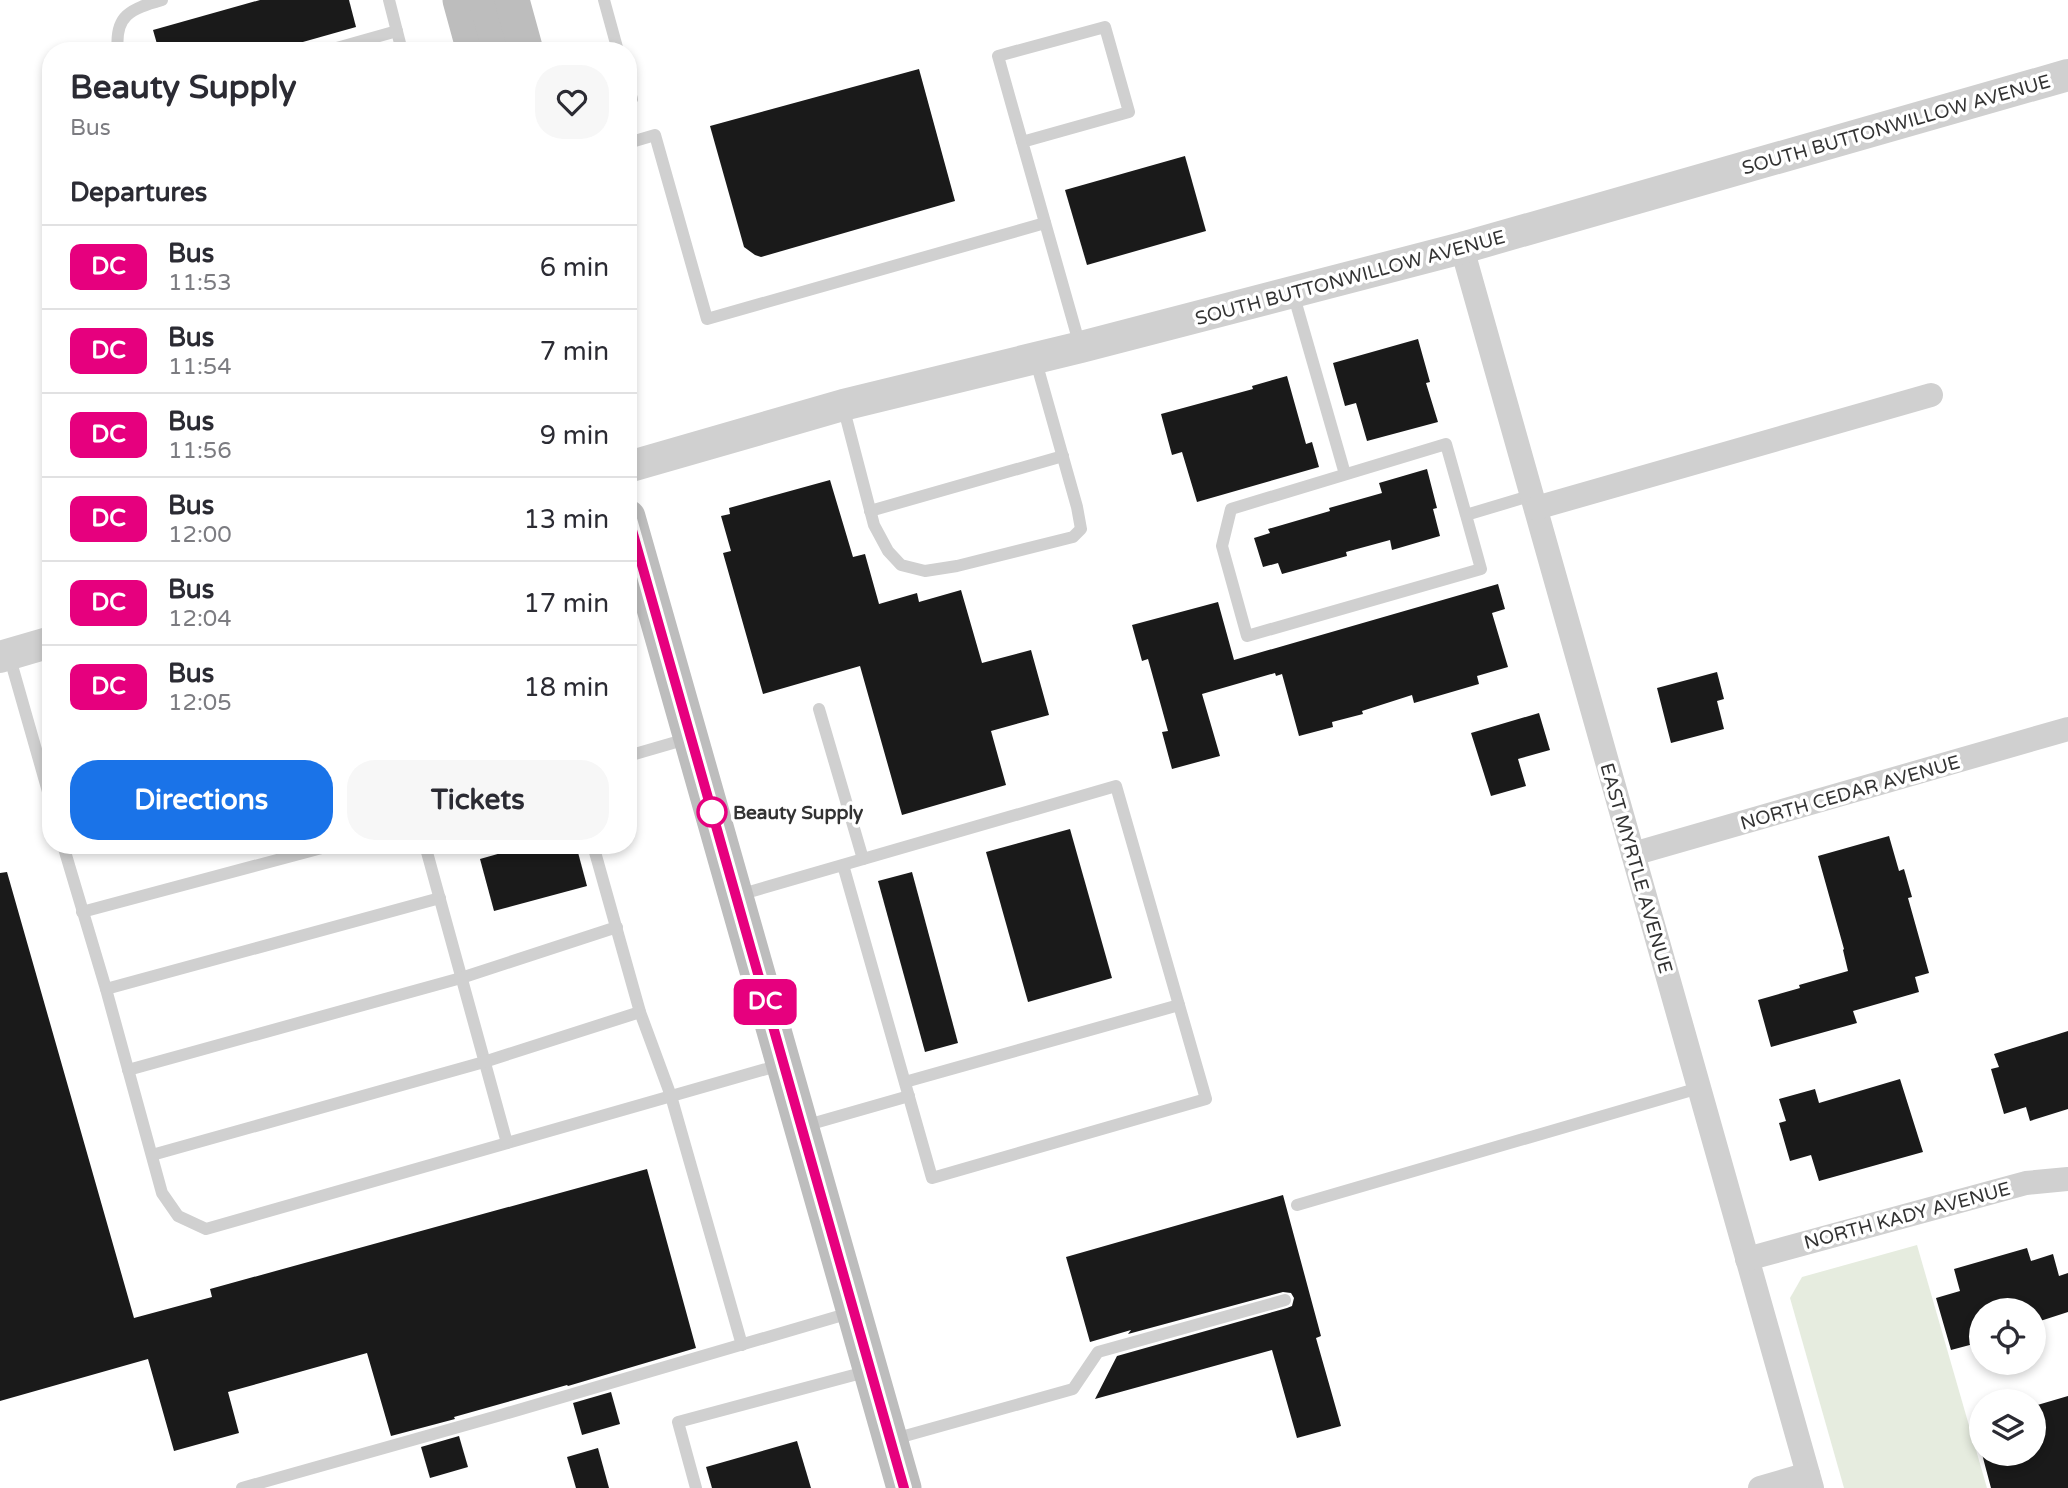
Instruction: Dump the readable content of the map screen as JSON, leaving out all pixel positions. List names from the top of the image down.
{
  "streets": {
    "street": [
      "SOUTH BUTTONWILLOW AVENUE",
      "NORTH CEDAR AVENUE",
      "EAST MYRTLE AVENUE",
      "NORTH KADY AVENUE"
    ]
  },
  "crossings": [
    ["SOUTH BUTTONWILLOW AVENUE", "EAST MYRTLE AVENUE"],
    ["NORTH CEDAR AVENUE", "EAST MYRTLE AVENUE"],
    ["EAST MYRTLE AVENUE", "NORTH KADY AVENUE"]
  ],
  "places": ["Beauty Supply"],
  "lines": ["bus line DC"],
  "page": {
    "on_map": "DC",
    "heading": [
      ["Beauty Supply", "Bus"],
      "Departures"
    ],
    "list": [
      {
        "mark": "DC",
        "name": "Bus",
        "note": "11:53",
        "value": "6 min"
      },
      {
        "mark": "DC",
        "name": "Bus",
        "note": "11:54",
        "value": "7 min"
      },
      {
        "mark": "DC",
        "name": "Bus",
        "note": "11:56",
        "value": "9 min"
      },
      {
        "mark": "DC",
        "name": "Bus",
        "note": "12:00",
        "value": "13 min"
      },
      {
        "mark": "DC",
        "name": "Bus",
        "note": "12:04",
        "value": "17 min"
      },
      {
        "mark": "DC",
        "name": "Bus",
        "note": "12:05",
        "value": "18 min"
      }
    ],
    "buttons": ["Directions", "Tickets"]
  }
}
